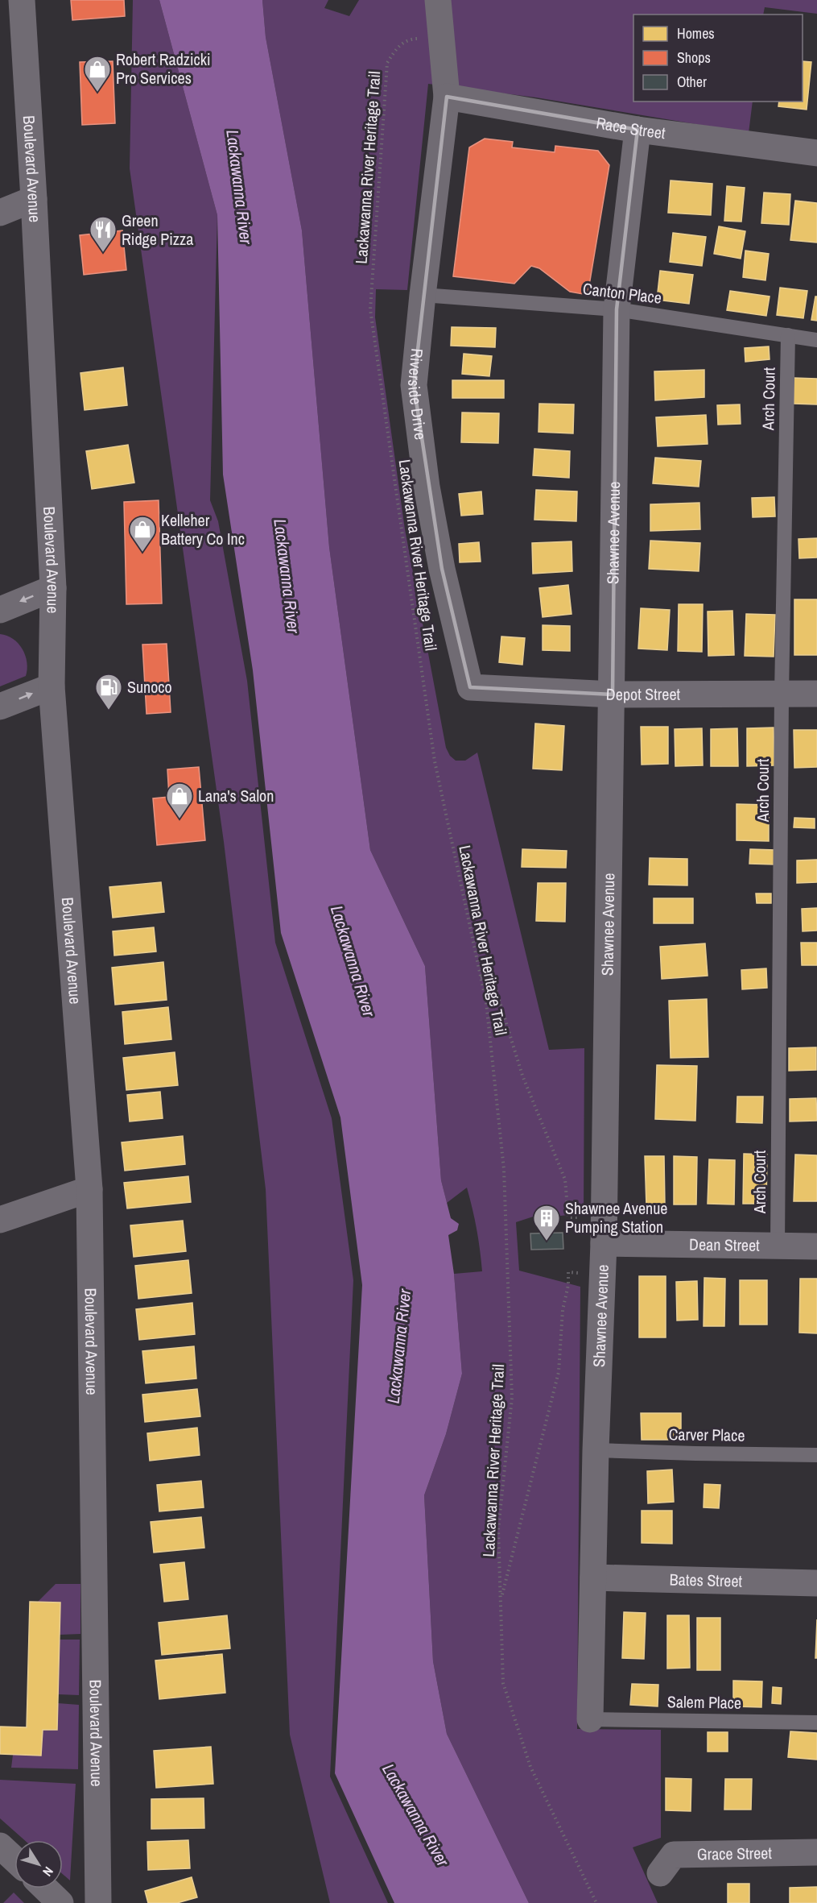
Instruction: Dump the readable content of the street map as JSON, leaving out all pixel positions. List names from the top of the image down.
{
  "streets": {
    "street": [
      "Race Street",
      "Boulevard Avenue",
      "Riverside Drive",
      "Shawnee Avenue",
      "Depot Street",
      "Dean Street",
      "Bates Street",
      "Grace Street"
    ],
    "lane": [
      "Canton Place",
      "Arch Court",
      "Carver Place",
      "Salem Place"
    ],
    "path": ["Lackawanna River Heritage Trail"]
  },
  "crossings": [
    ["Race Street", "Riverside Drive"],
    ["Race Street", "Shawnee Avenue"],
    ["Lackawanna River Heritage Trail", "Riverside Drive"],
    ["Canton Place", "Riverside Drive"],
    ["Canton Place", "Arch Court"],
    ["Canton Place", "Shawnee Avenue"],
    ["Riverside Drive", "Depot Street"],
    ["Arch Court", "Depot Street"],
    ["Arch Court", "Dean Street"],
    ["Shawnee Avenue", "Depot Street"],
    ["Shawnee Avenue", "Dean Street"],
    ["Shawnee Avenue", "Carver Place"],
    ["Shawnee Avenue", "Bates Street"],
    ["Shawnee Avenue", "Salem Place"]
  ],
  "water": ["Lackawanna River"],
  "places": {
    "shop": ["Robert Radzicki Pro Services", "Kelleher Battery Co Inc", "Lana's Salon"],
    "restaurant": ["Green Ridge Pizza"],
    "fuel station": ["Sunoco"],
    "building": ["Shawnee Avenue Pumping Station"]
  },
  "legend": ["Homes", "Shops", "Other"],
  "north": "bottom right"
}
